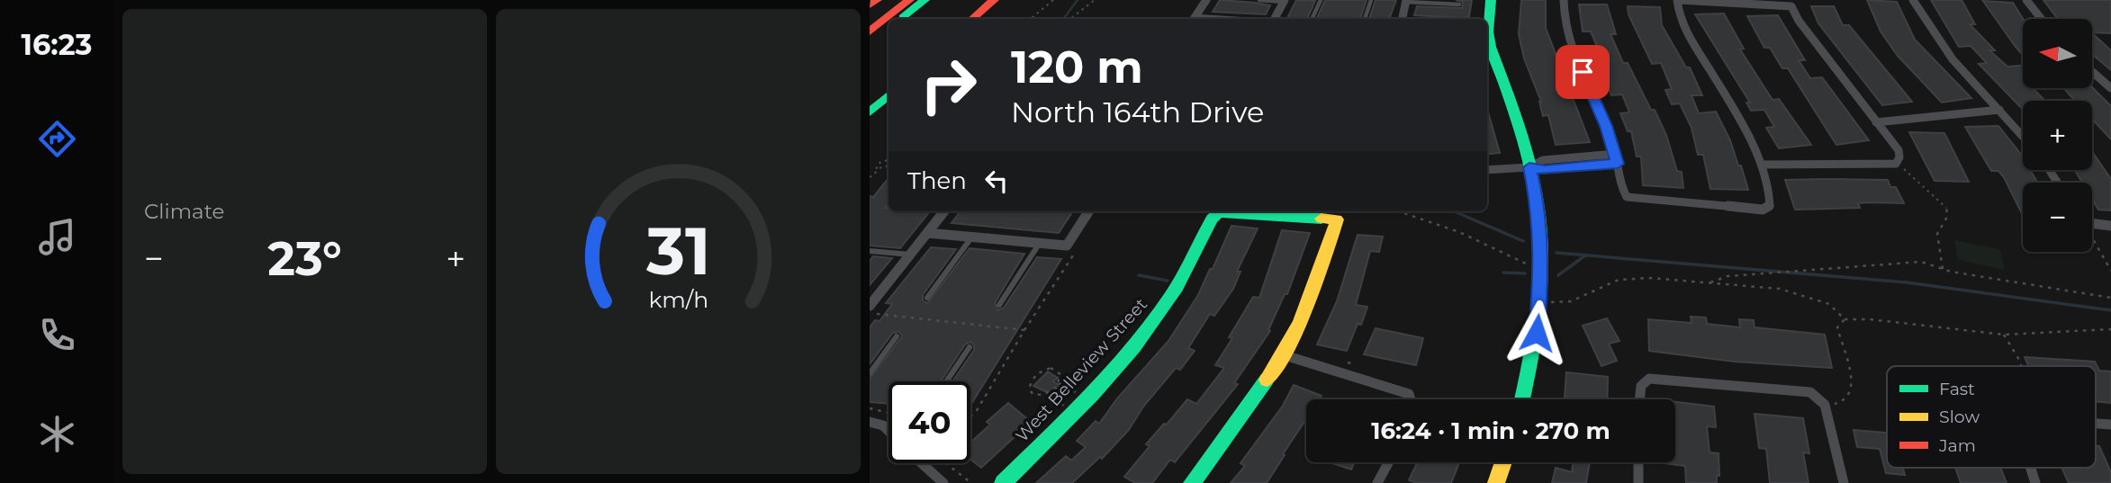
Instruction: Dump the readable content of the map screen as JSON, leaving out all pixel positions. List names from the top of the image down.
{
  "streets": {
    "main road": ["West Belleview Street"]
  },
  "legend": ["Fast", "Slow", "Jam"],
  "north": "left",
  "page": {
    "tabs": "16:23",
    "tile": "Climate",
    "map_buttons": ["+", "−"],
    "turn": ["120 m", "North 164th Drive"],
    "then": "Then",
    "heat": ["−", "23°", "+"],
    "limit": "40",
    "trip": "16:24 · 1 min · 270 m",
    "gauge": ["31", "km/h"]
  }
}
